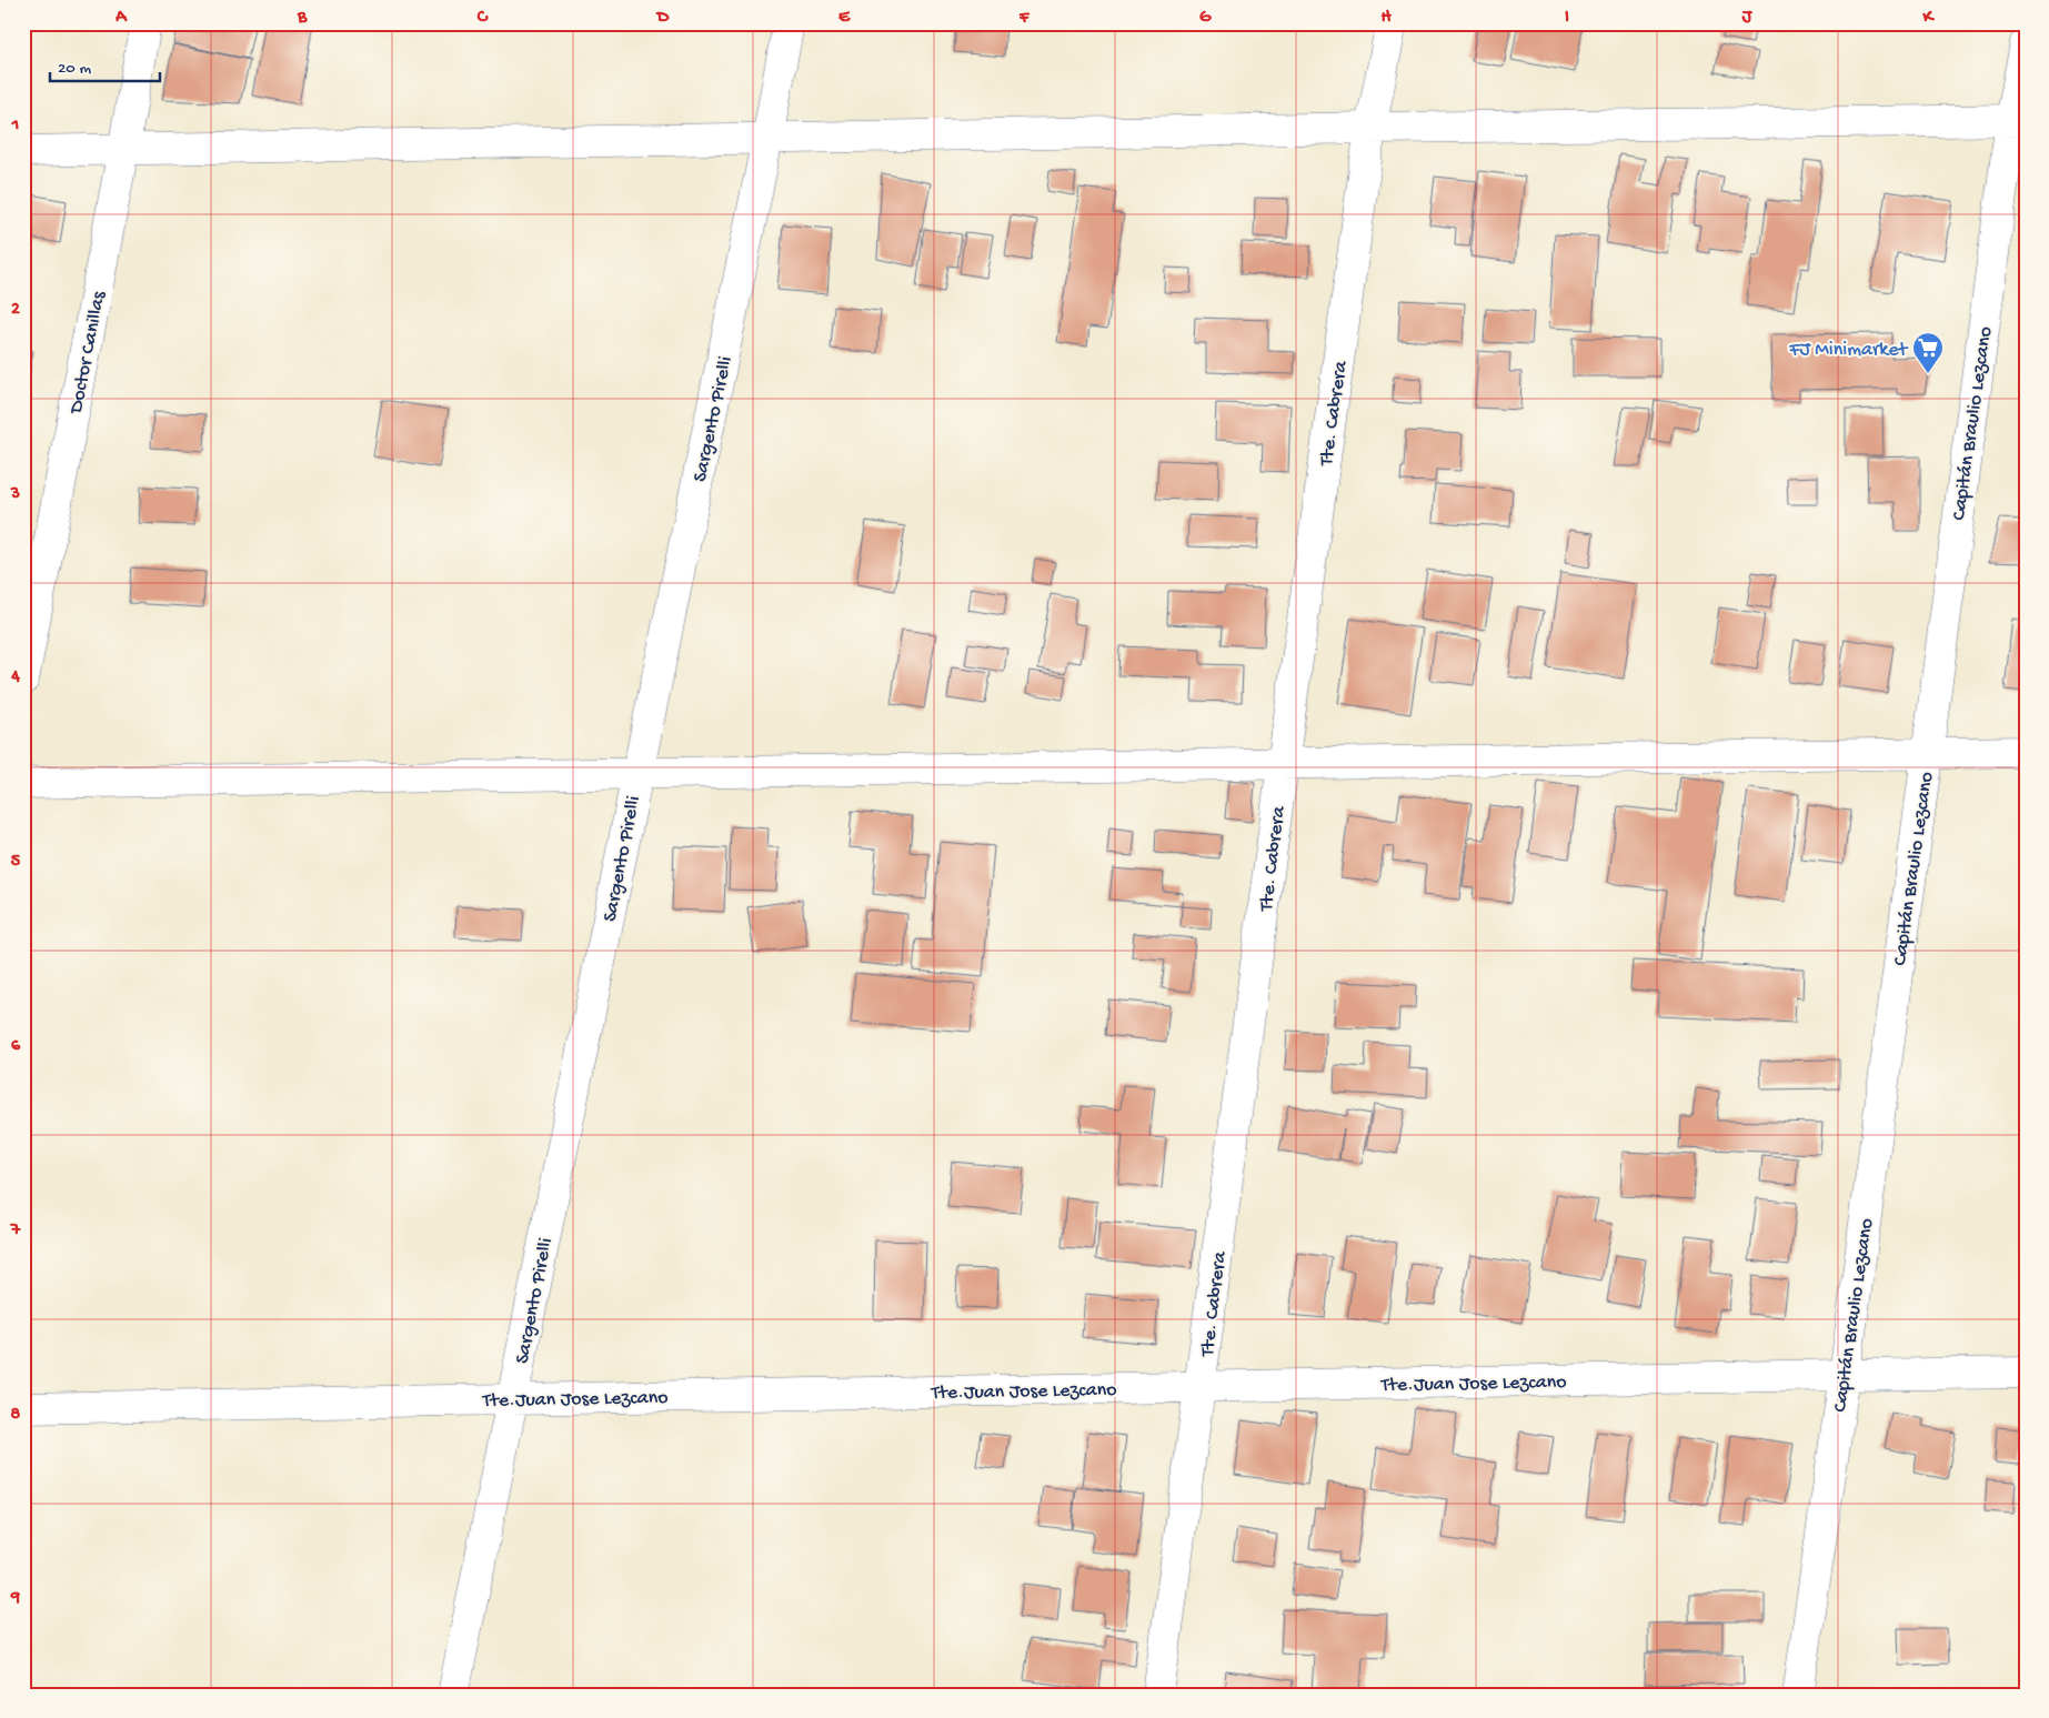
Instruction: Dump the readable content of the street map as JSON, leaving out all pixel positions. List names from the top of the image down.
{
  "streets": {
    "street": [
      "Doctor Canillas",
      "Tte. Cabrera",
      "Sargento Pirelli",
      "Capitán Braulio Lezcano",
      "Tte.Juan Jose Lezcano"
    ]
  },
  "crossings": [
    ["Tte. Cabrera", "Tte.Juan Jose Lezcano"],
    ["Sargento Pirelli", "Tte.Juan Jose Lezcano"],
    ["Capitán Braulio Lezcano", "Tte.Juan Jose Lezcano"]
  ],
  "places": {
    "supermarket": ["FJ Minimarket"]
  },
  "scale_bar": "20 m",
  "grid": {
    "columns": [
      "A",
      "B",
      "C",
      "D",
      "E",
      "F",
      "G",
      "H",
      "I",
      "J",
      "K"
    ],
    "rows": [
      "1",
      "2",
      "3",
      "4",
      "5",
      "6",
      "7",
      "8",
      "9"
    ]
  }
}
